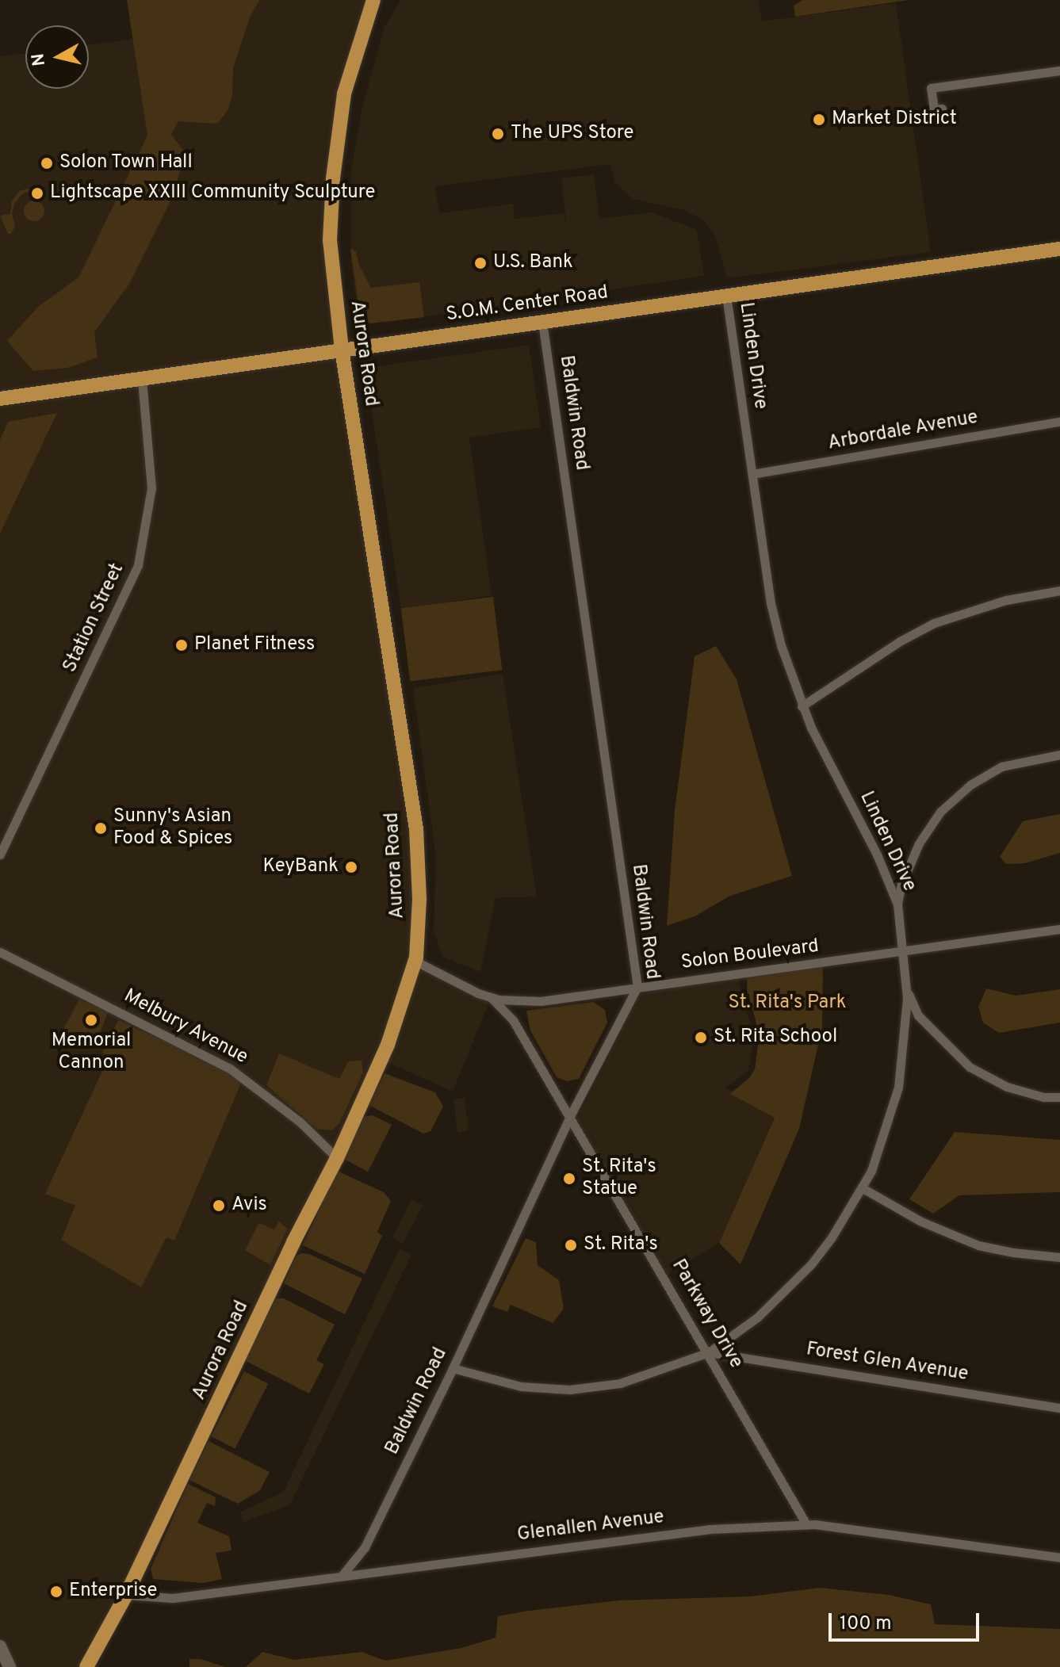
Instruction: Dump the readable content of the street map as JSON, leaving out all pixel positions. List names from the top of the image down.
{
  "streets": {
    "main road": ["S.O.M. Center Road", "Aurora Road"],
    "street": [
      "Linden Drive",
      "Baldwin Road",
      "Arbordale Avenue",
      "Station Street",
      "Solon Boulevard",
      "Melbury Avenue",
      "Parkway Drive",
      "Forest Glen Avenue",
      "Glenallen Avenue"
    ]
  },
  "crossings": [
    ["S.O.M. Center Road", "Aurora Road"],
    ["S.O.M. Center Road", "Linden Drive"],
    ["S.O.M. Center Road", "Baldwin Road"],
    ["S.O.M. Center Road", "Station Street"],
    ["Aurora Road", "Solon Boulevard"],
    ["Aurora Road", "Melbury Avenue"],
    ["Aurora Road", "Glenallen Avenue"],
    ["Linden Drive", "Baldwin Road"],
    ["Linden Drive", "Arbordale Avenue"],
    ["Linden Drive", "Solon Boulevard"],
    ["Linden Drive", "Parkway Drive"],
    ["Linden Drive", "Forest Glen Avenue"],
    ["Baldwin Road", "Solon Boulevard"],
    ["Baldwin Road", "Parkway Drive"],
    ["Baldwin Road", "Glenallen Avenue"],
    ["Solon Boulevard", "Parkway Drive"],
    ["Parkway Drive", "Forest Glen Avenue"],
    ["Parkway Drive", "Glenallen Avenue"]
  ],
  "parks": ["St. Rita's Park"],
  "places": [
    "Market District",
    "The UPS Store",
    "Solon Town Hall",
    "Lightscape XXIII Community Sculpture",
    "U.S. Bank",
    "Planet Fitness",
    "Sunny's Asian Food & Spices",
    "KeyBank",
    "Memorial Cannon",
    "St. Rita School",
    "St. Rita's Statue",
    "Avis",
    "St. Rita's",
    "Enterprise"
  ],
  "scale_bar": "100 m",
  "north": "left"
}
